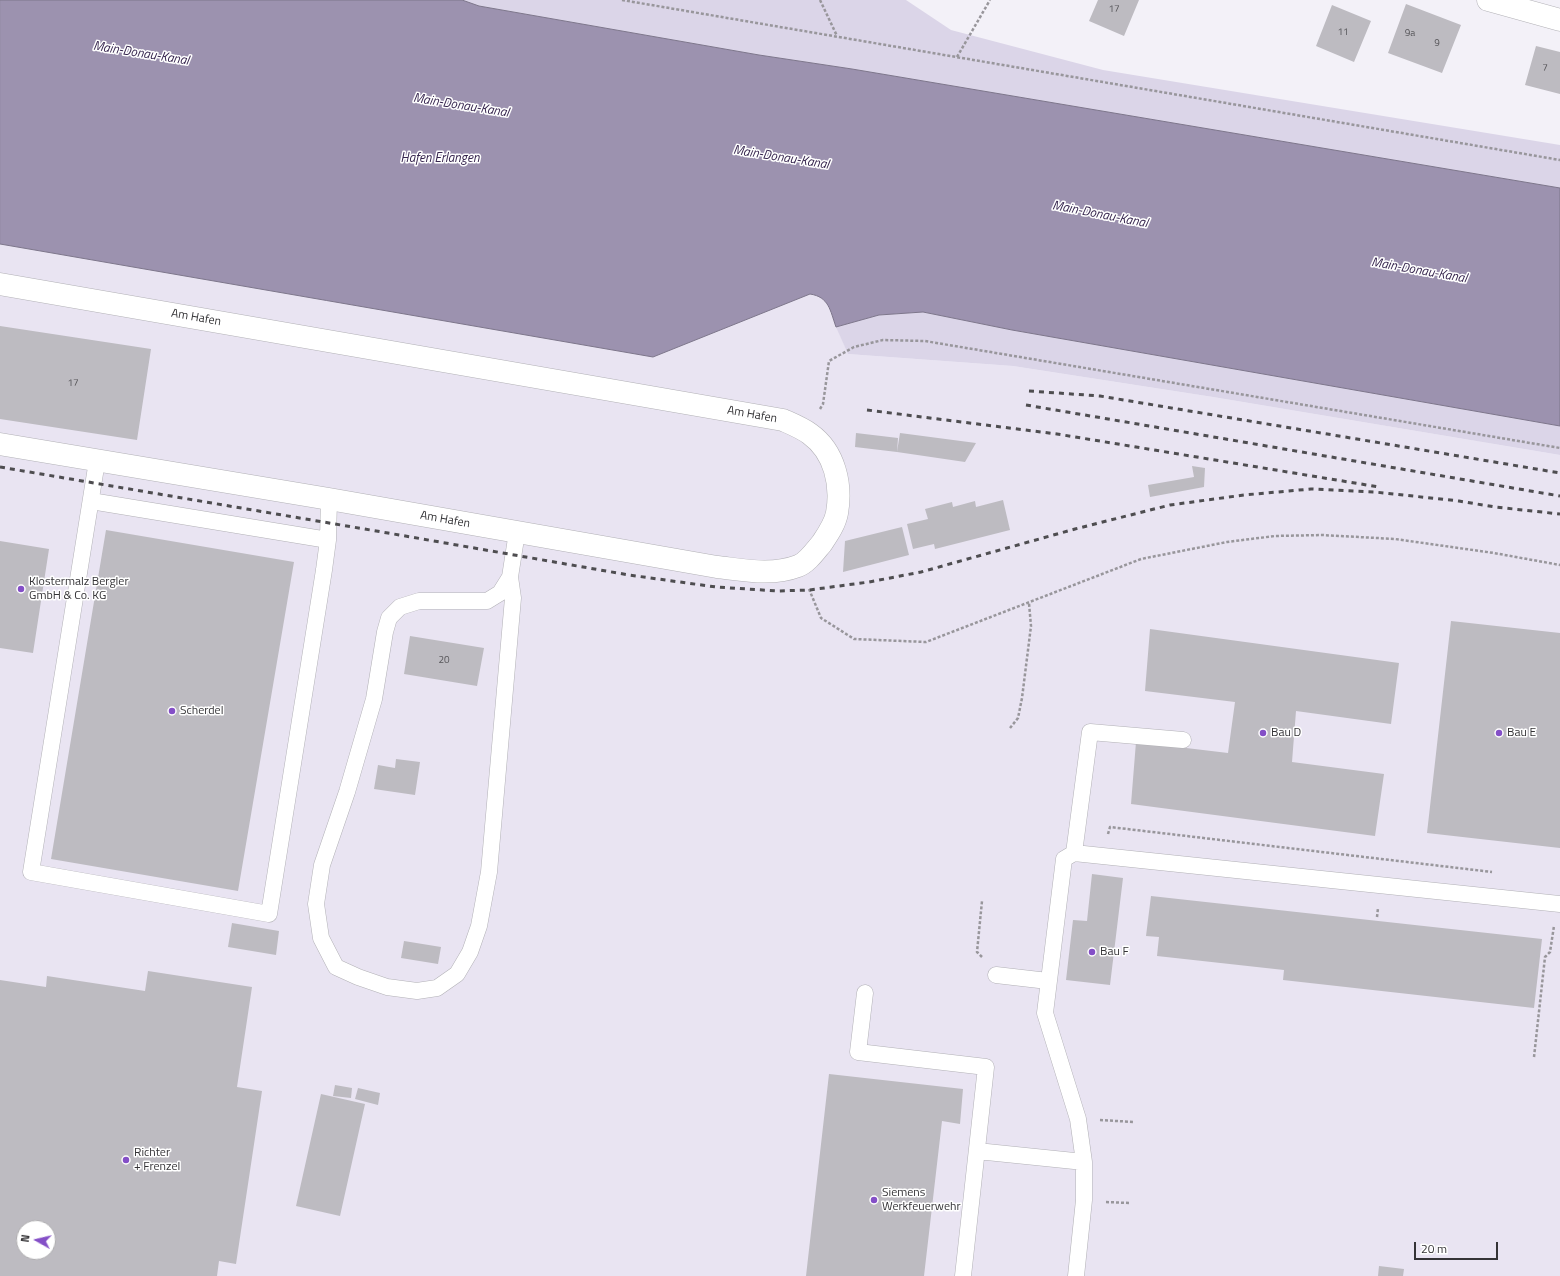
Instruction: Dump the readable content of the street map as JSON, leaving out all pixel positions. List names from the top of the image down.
{
  "streets": {
    "street": ["Am Hafen"]
  },
  "water": ["Main-Donau-Kanal", "Hafen Erlangen"],
  "places": [
    "Klostermalz Bergler GmbH & Co. KG",
    "Scherdel",
    "Bau D",
    "Bau E",
    "Bau F",
    "Richter + Frenzel",
    "Siemens Werkfeuerwehr"
  ],
  "house_numbers": [
    "17",
    "11",
    "9a",
    "9",
    "7",
    "17",
    "20"
  ],
  "scale_bar": "20 m",
  "north": "left"
}
